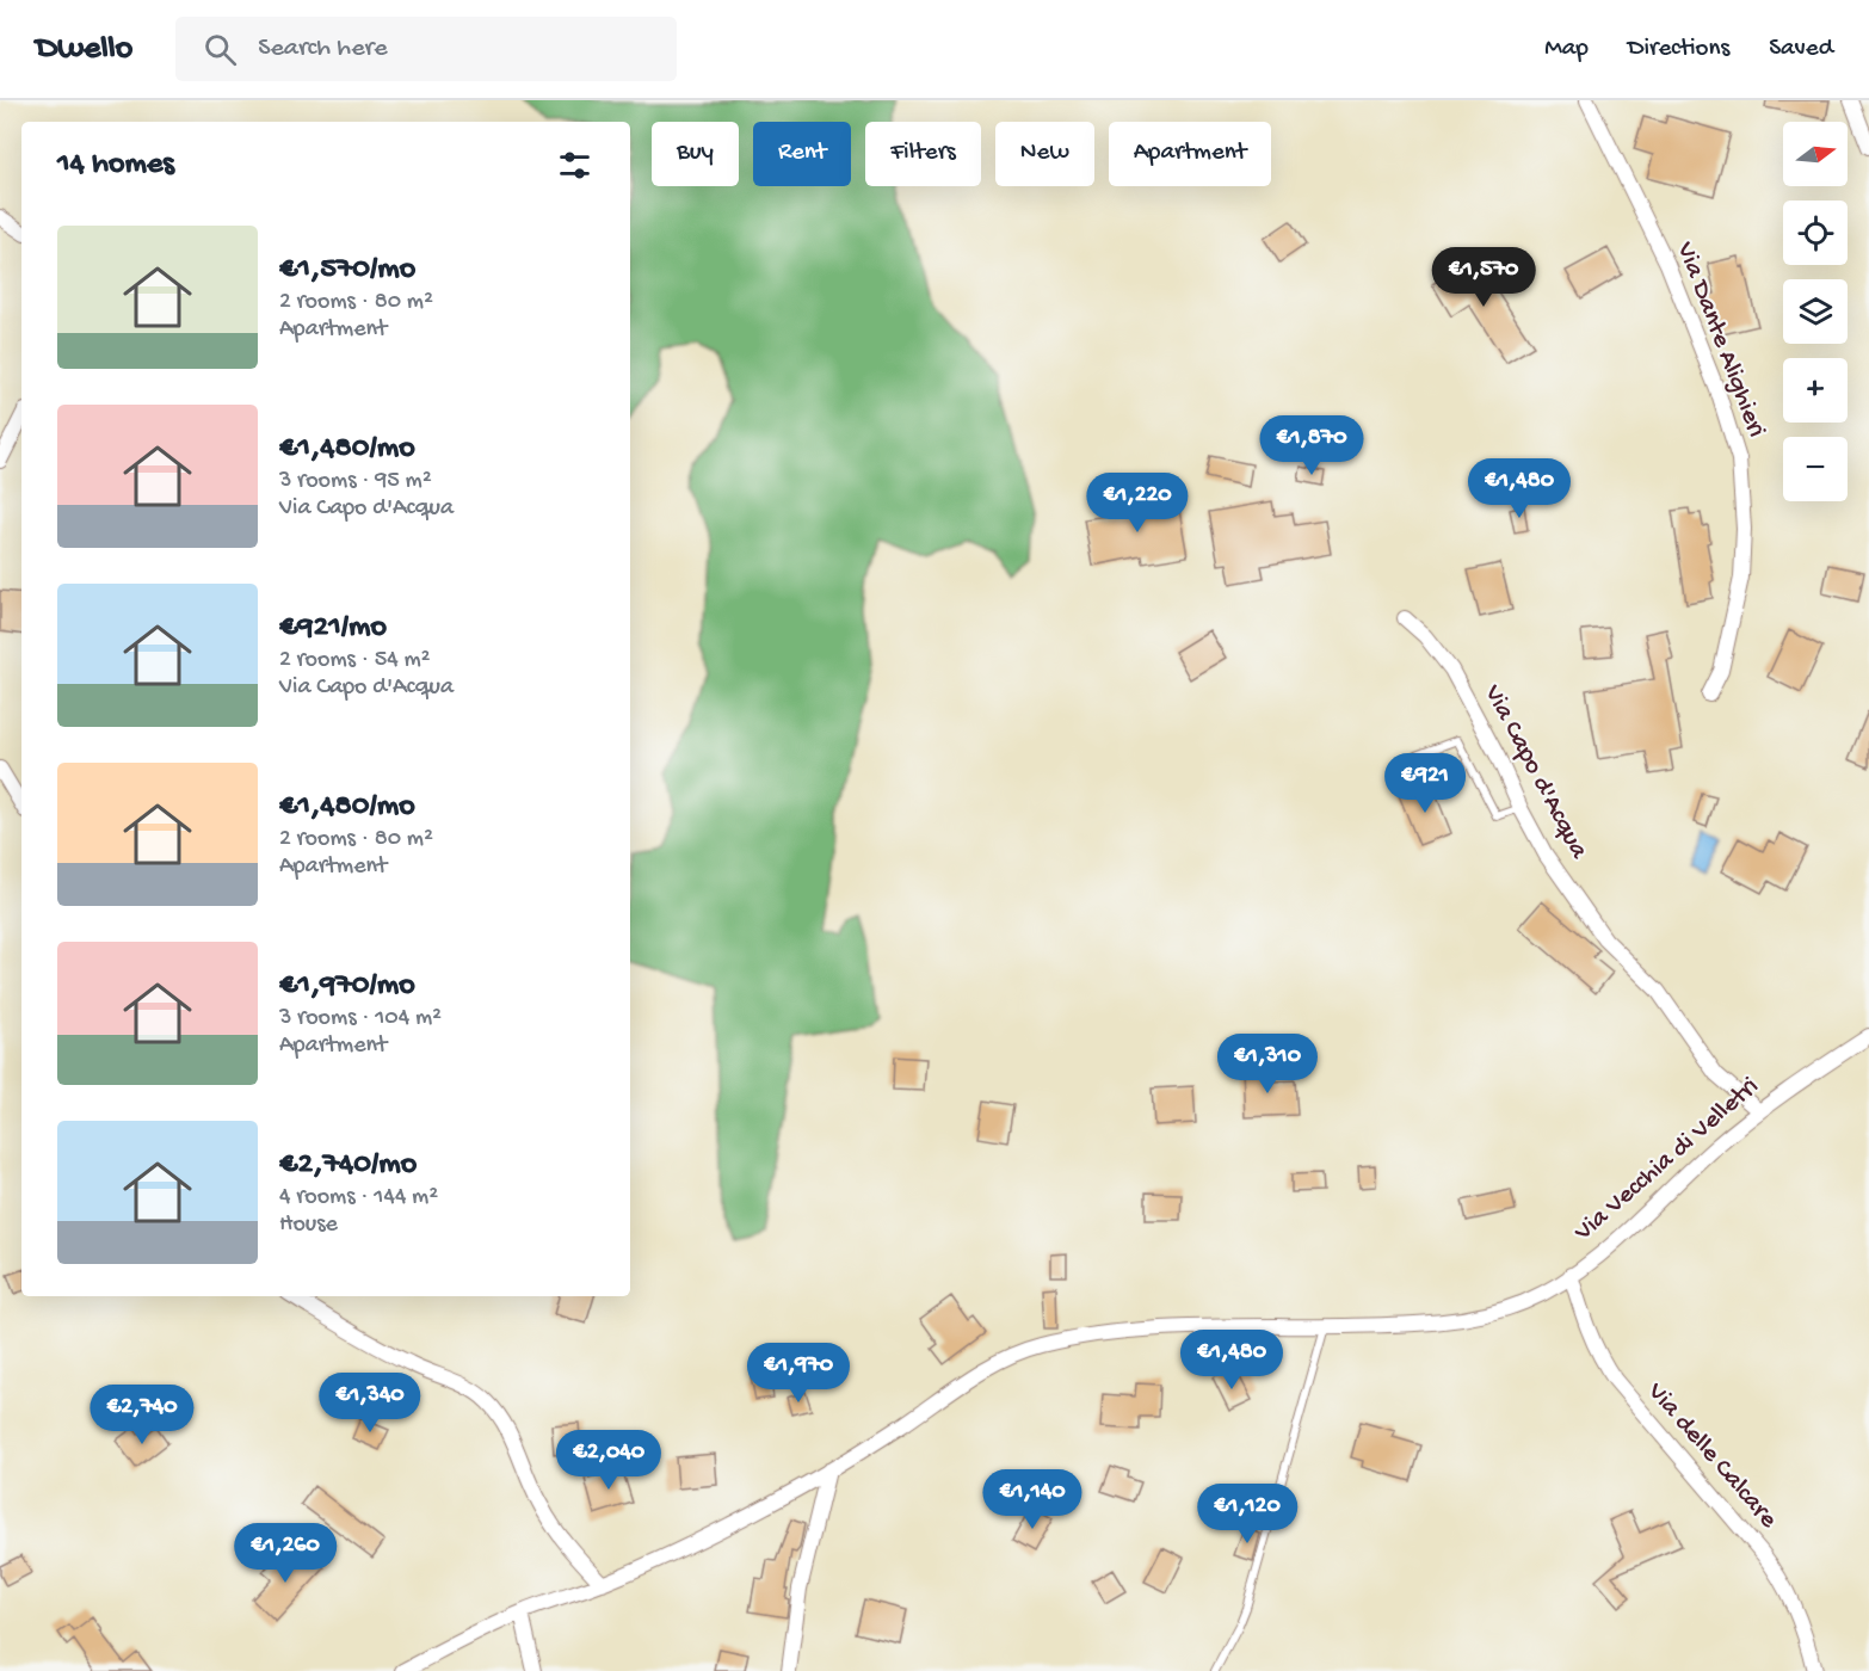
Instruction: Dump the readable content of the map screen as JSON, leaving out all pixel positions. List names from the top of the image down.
{
  "streets": {
    "street": [
      "Via Dante Alighieri",
      "Via Capo d'Acqua",
      "Via Vecchia di Velletri",
      "Via delle Calcare"
    ]
  },
  "crossings": [
    ["Via Capo d'Acqua", "Via Vecchia di Velletri"],
    ["Via Vecchia di Velletri", "Via delle Calcare"]
  ],
  "north": "right",
  "page": {
    "header": "Dwello",
    "search": "Search here",
    "nav": ["Map", "Directions", "Saved"],
    "map_buttons": ["+", "−"],
    "chip": [
      "Buy",
      "Rent",
      "Filters",
      "New",
      "Apartment"
    ],
    "heading": "14 homes",
    "list": [
      {
        "name": "€1,570/mo",
        "note": "2 rooms · 80 m² · Apartment"
      },
      {
        "name": "€1,480/mo",
        "note": "3 rooms · 95 m² · Via Capo d'Acqua"
      },
      {
        "name": "€921/mo",
        "note": "2 rooms · 54 m² · Via Capo d'Acqua"
      },
      {
        "name": "€1,480/mo",
        "note": "2 rooms · 80 m² · Apartment"
      },
      {
        "name": "€1,970/mo",
        "note": "3 rooms · 104 m² · Apartment"
      },
      {
        "name": "€2,740/mo",
        "note": "4 rooms · 144 m² · House"
      }
    ],
    "price": [
      "€1,570",
      "€1,870",
      "€1,480",
      "€1,220",
      "€921",
      "€1,310",
      "€1,480",
      "€1,970",
      "€1,340",
      "€2,740",
      "€2,040",
      "€1,140",
      "€1,120",
      "€1,260"
    ]
  }
}
